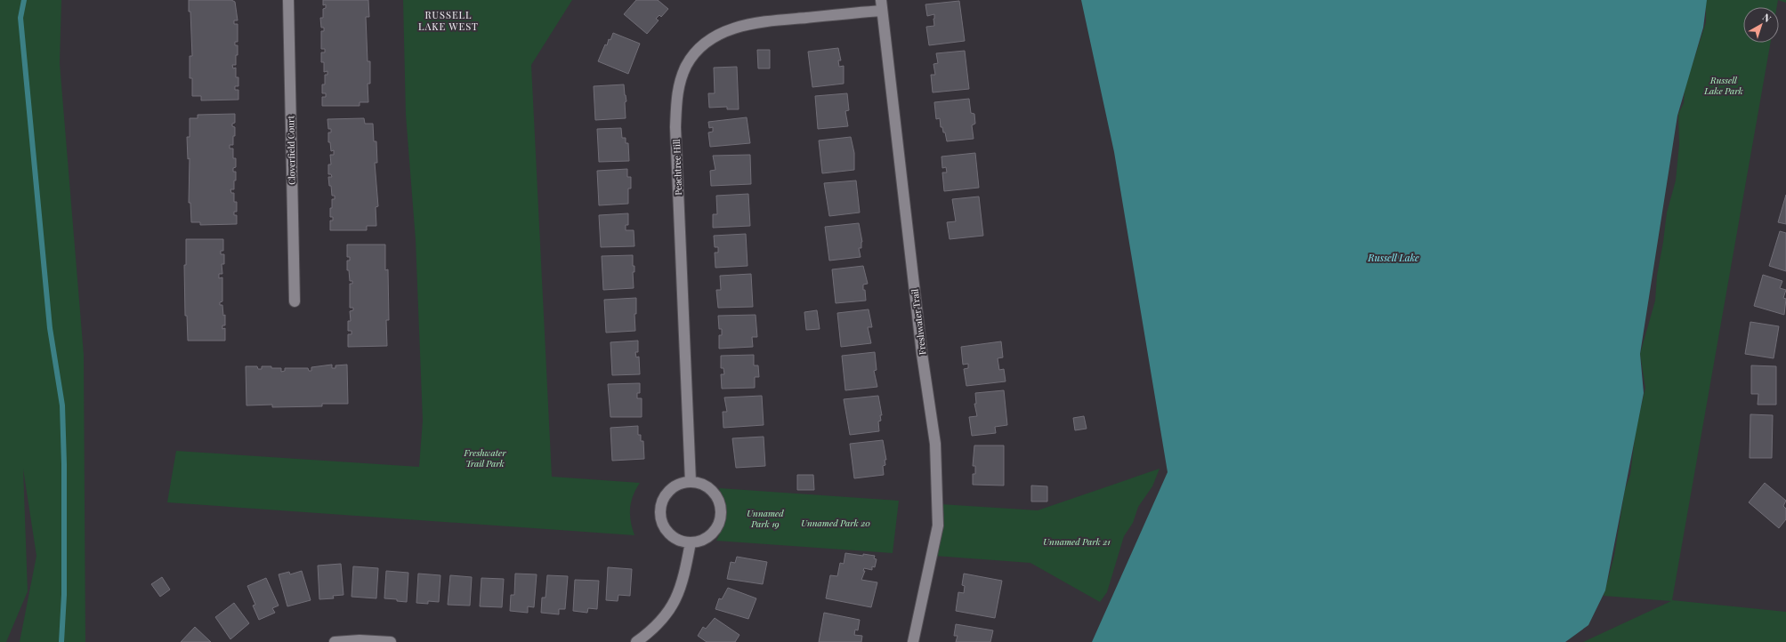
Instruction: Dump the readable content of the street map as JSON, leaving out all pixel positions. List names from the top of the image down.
{
  "streets": {
    "street": ["Cloverfield Court", "Peachtree Hill", "Freshwater Trail"]
  },
  "crossings": [
    ["Peachtree Hill", "Freshwater Trail"]
  ],
  "districts": ["RUSSELL LAKE WEST"],
  "water": ["Russell Lake"],
  "parks": [
    "Russell Lake Park",
    "Freshwater Trail Park",
    "Unnamed Park 19",
    "Unnamed Park 20",
    "Unnamed Park 21"
  ],
  "north": "top right"
}
